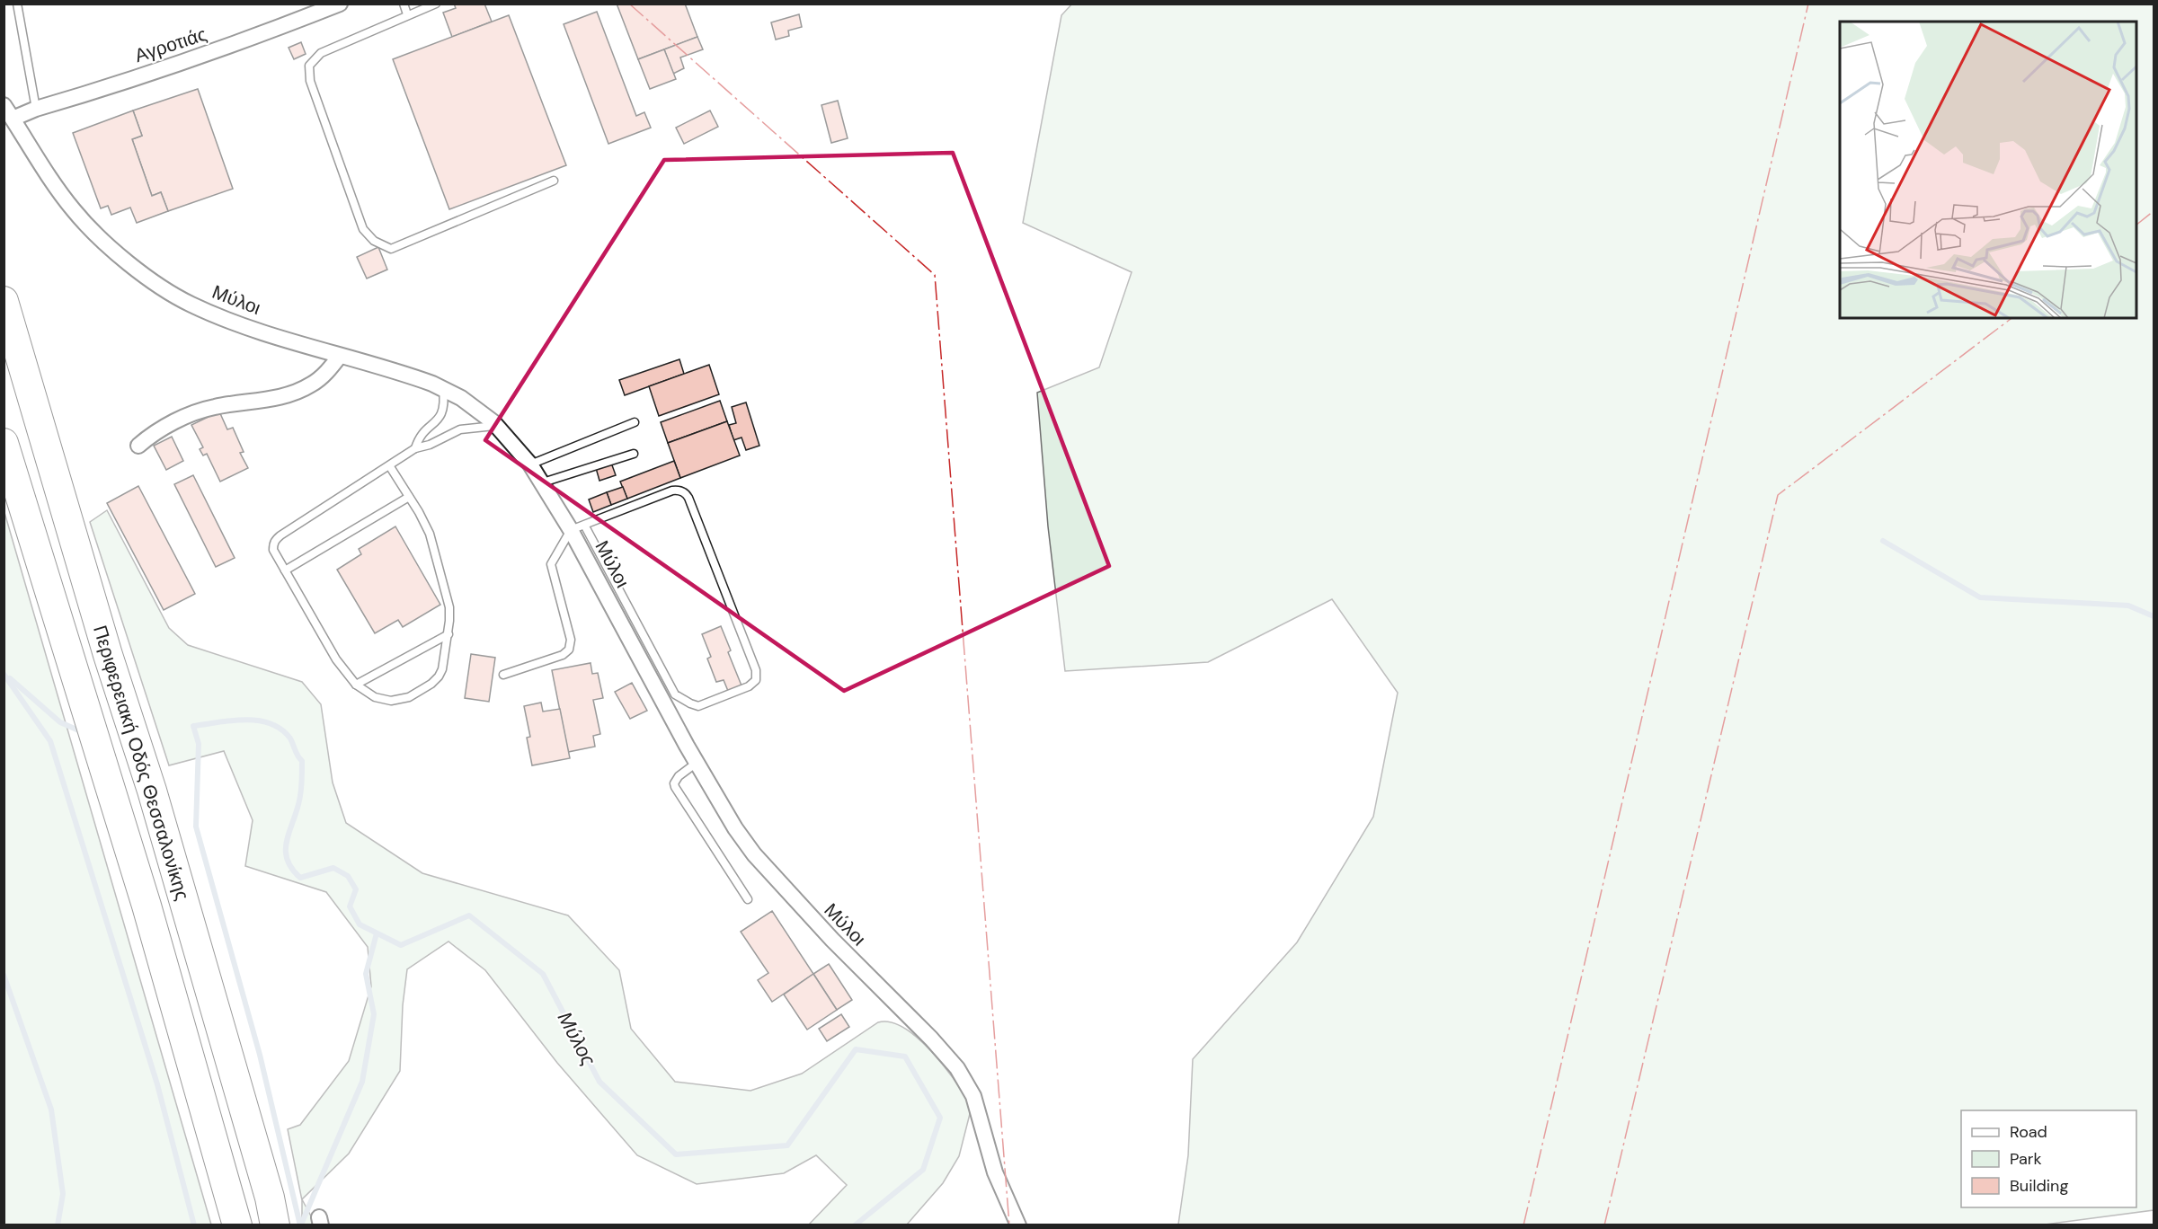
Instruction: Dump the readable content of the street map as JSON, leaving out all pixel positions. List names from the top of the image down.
{
  "streets": {
    "highway": ["Περιφερειακή Οδός Θεσσαλονίκης"],
    "street": ["Αγροτιάς", "Μύλοι"]
  },
  "crossings": [
    ["Αγροτιάς", "Μύλοι"]
  ],
  "water": ["Μύλος"],
  "legend": ["Road", "Park", "Building"]
}
